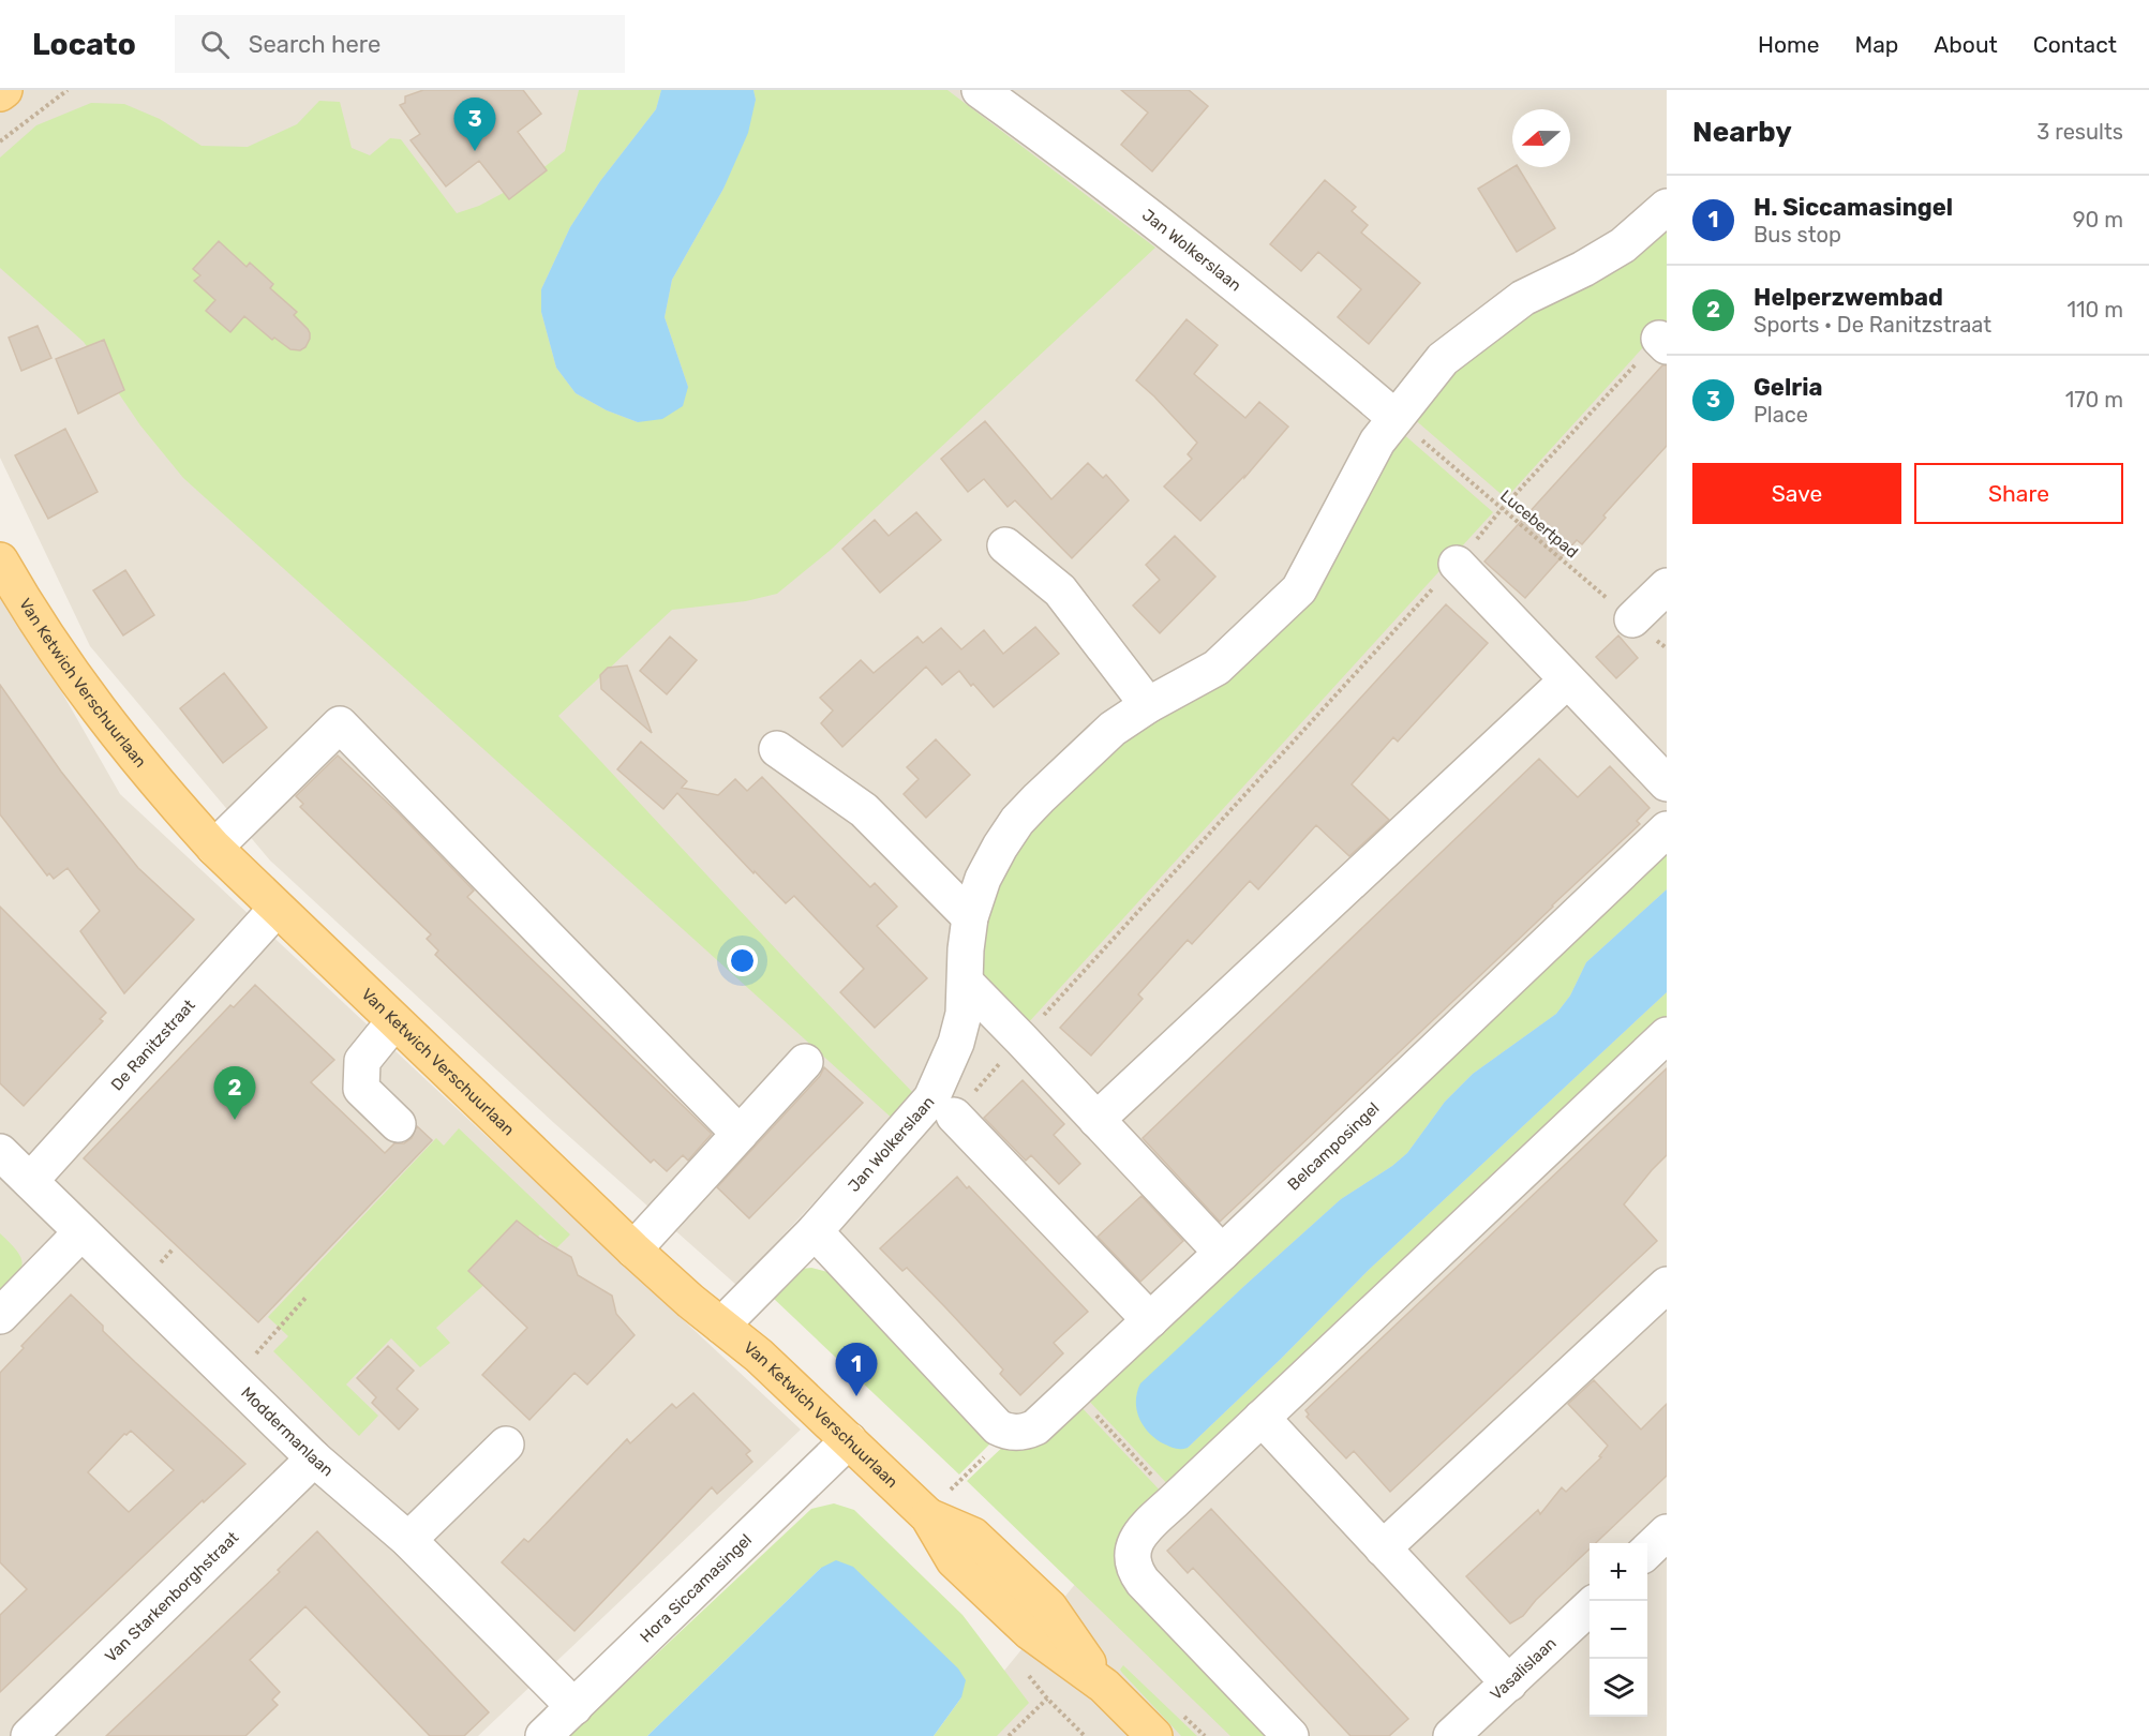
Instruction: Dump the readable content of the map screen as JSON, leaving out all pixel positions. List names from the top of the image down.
{
  "streets": {
    "main road": ["Van Ketwich Verschuurlaan"],
    "street": [
      "Jan Wolkerslaan",
      "De Ranitzstraat",
      "Belcamposingel",
      "Moddermanlaan",
      "Hora Siccamasingel",
      "Van Starkenborghstraat",
      "Vasalislaan"
    ],
    "path": ["Lucebertpad"]
  },
  "crossings": [
    ["Jan Wolkerslaan", "Lucebertpad"],
    ["Jan Wolkerslaan", "Van Ketwich Verschuurlaan"],
    ["Van Ketwich Verschuurlaan", "De Ranitzstraat"],
    ["Van Ketwich Verschuurlaan", "Hora Siccamasingel"],
    ["De Ranitzstraat", "Moddermanlaan"],
    ["Moddermanlaan", "Hora Siccamasingel"],
    ["Moddermanlaan", "Van Starkenborghstraat"]
  ],
  "north": "left",
  "page": {
    "header": "Locato",
    "search": "Search here",
    "nav": [
      "Home",
      "Map",
      "About",
      "Contact"
    ],
    "heading": ["Nearby", "3 results"],
    "pins": ["3", "2", "1"],
    "list": [
      {
        "mark": "1",
        "name": "H. Siccamasingel",
        "note": "Bus stop",
        "value": "90 m"
      },
      {
        "mark": "2",
        "name": "Helperzwembad",
        "note": "Sports · De Ranitzstraat",
        "value": "110 m"
      },
      {
        "mark": "3",
        "name": "Gelria",
        "note": "Place",
        "value": "170 m"
      }
    ],
    "buttons": ["Save", "Share"],
    "map_buttons": ["+", "−"]
  }
}
